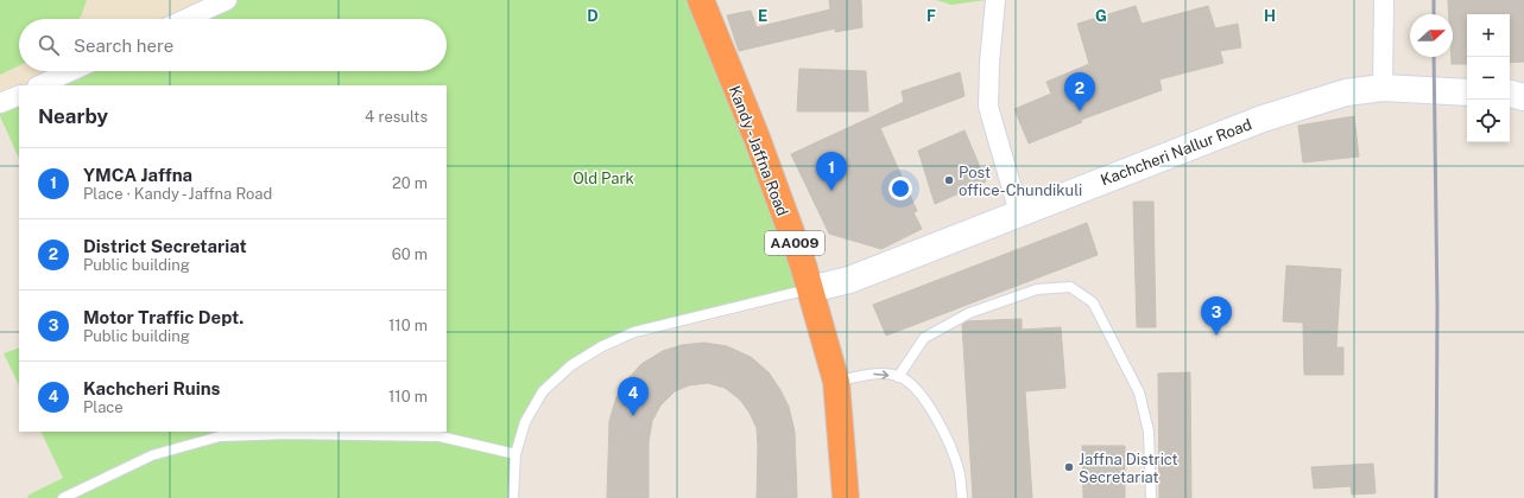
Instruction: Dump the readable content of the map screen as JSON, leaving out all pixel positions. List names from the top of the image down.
{
  "streets": {
    "highway": ["Kandy - Jaffna Road", "AA009"],
    "street": ["Kachcheri Nallur Road"]
  },
  "crossings": [
    ["Kandy - Jaffna Road", "Kachcheri Nallur Road"]
  ],
  "parks": ["Old Park"],
  "places": ["Post office-Chundikuli", "Jaffna District Secretariat"],
  "north": "right",
  "page": {
    "map_buttons": ["+", "−"],
    "search": "Search here",
    "pins": [
      "2",
      "1",
      "3",
      "4"
    ],
    "heading": ["Nearby", "4 results"],
    "list": [
      {
        "mark": "1",
        "name": "YMCA Jaffna",
        "note": "Place · Kandy - Jaffna Road",
        "value": "20 m"
      },
      {
        "mark": "2",
        "name": "District Secretariat",
        "note": "Public building",
        "value": "60 m"
      },
      {
        "mark": "3",
        "name": "Motor Traffic Dept.",
        "note": "Public building",
        "value": "110 m"
      },
      {
        "mark": "4",
        "name": "Kachcheri Ruins",
        "note": "Place",
        "value": "110 m"
      }
    ]
  },
  "grid": {
    "columns": [
      "D",
      "E",
      "F",
      "G",
      "H"
    ]
  }
}
